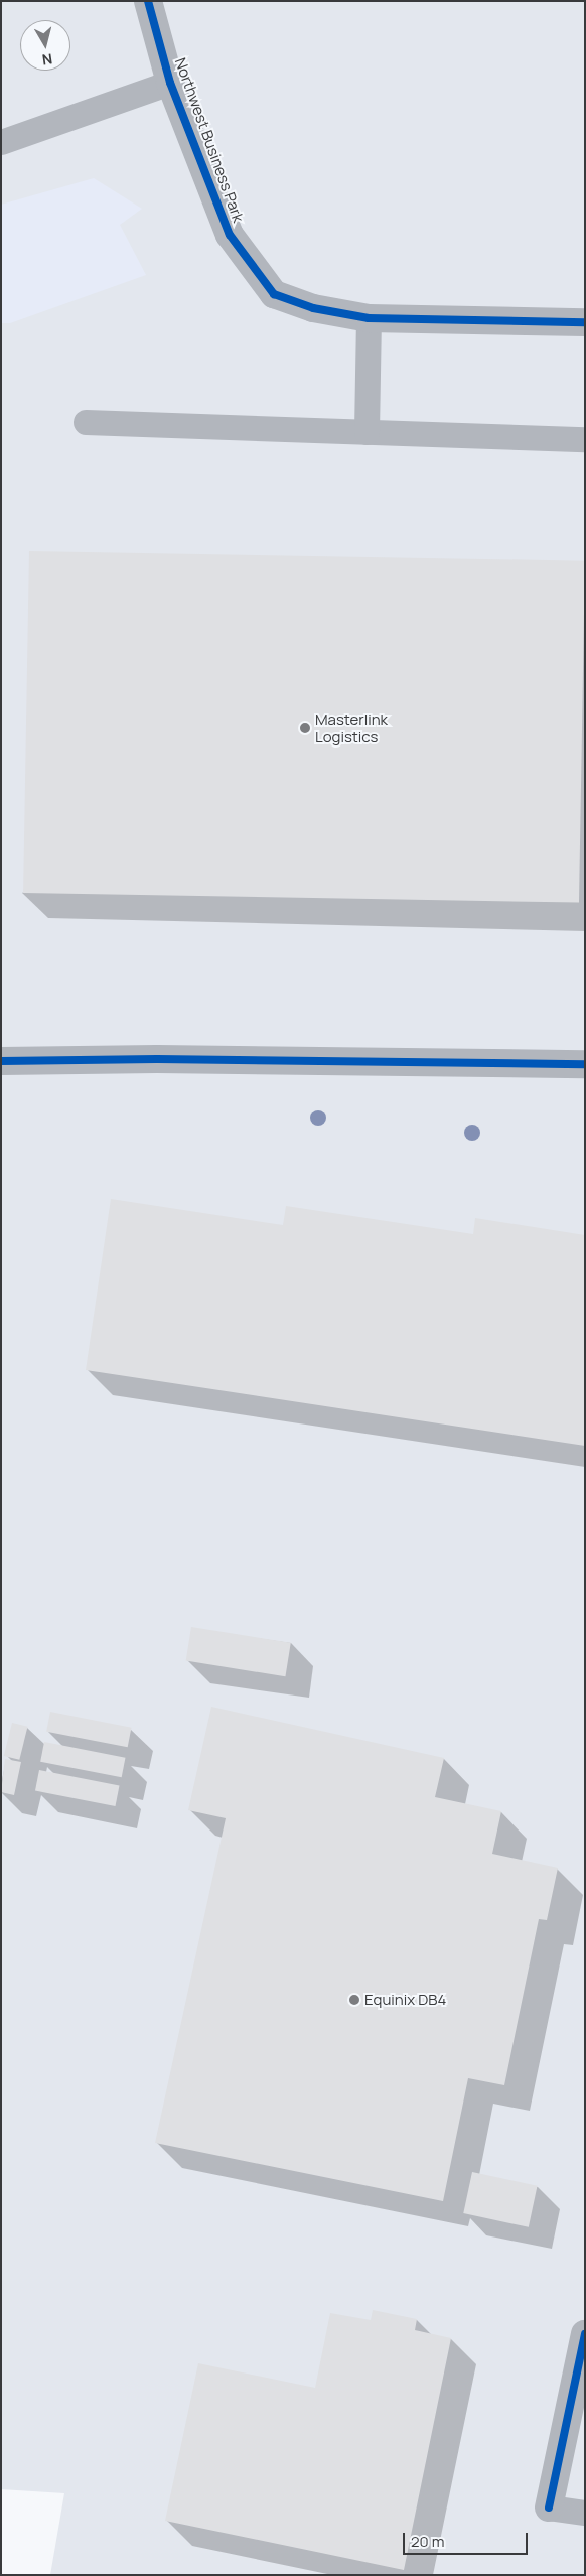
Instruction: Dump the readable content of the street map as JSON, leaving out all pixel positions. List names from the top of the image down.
{
  "streets": {
    "street": ["Northwest Business Park"]
  },
  "places": ["Masterlink Logistics", "Equinix DB4"],
  "scale_bar": "20 m",
  "north": "bottom"
}
